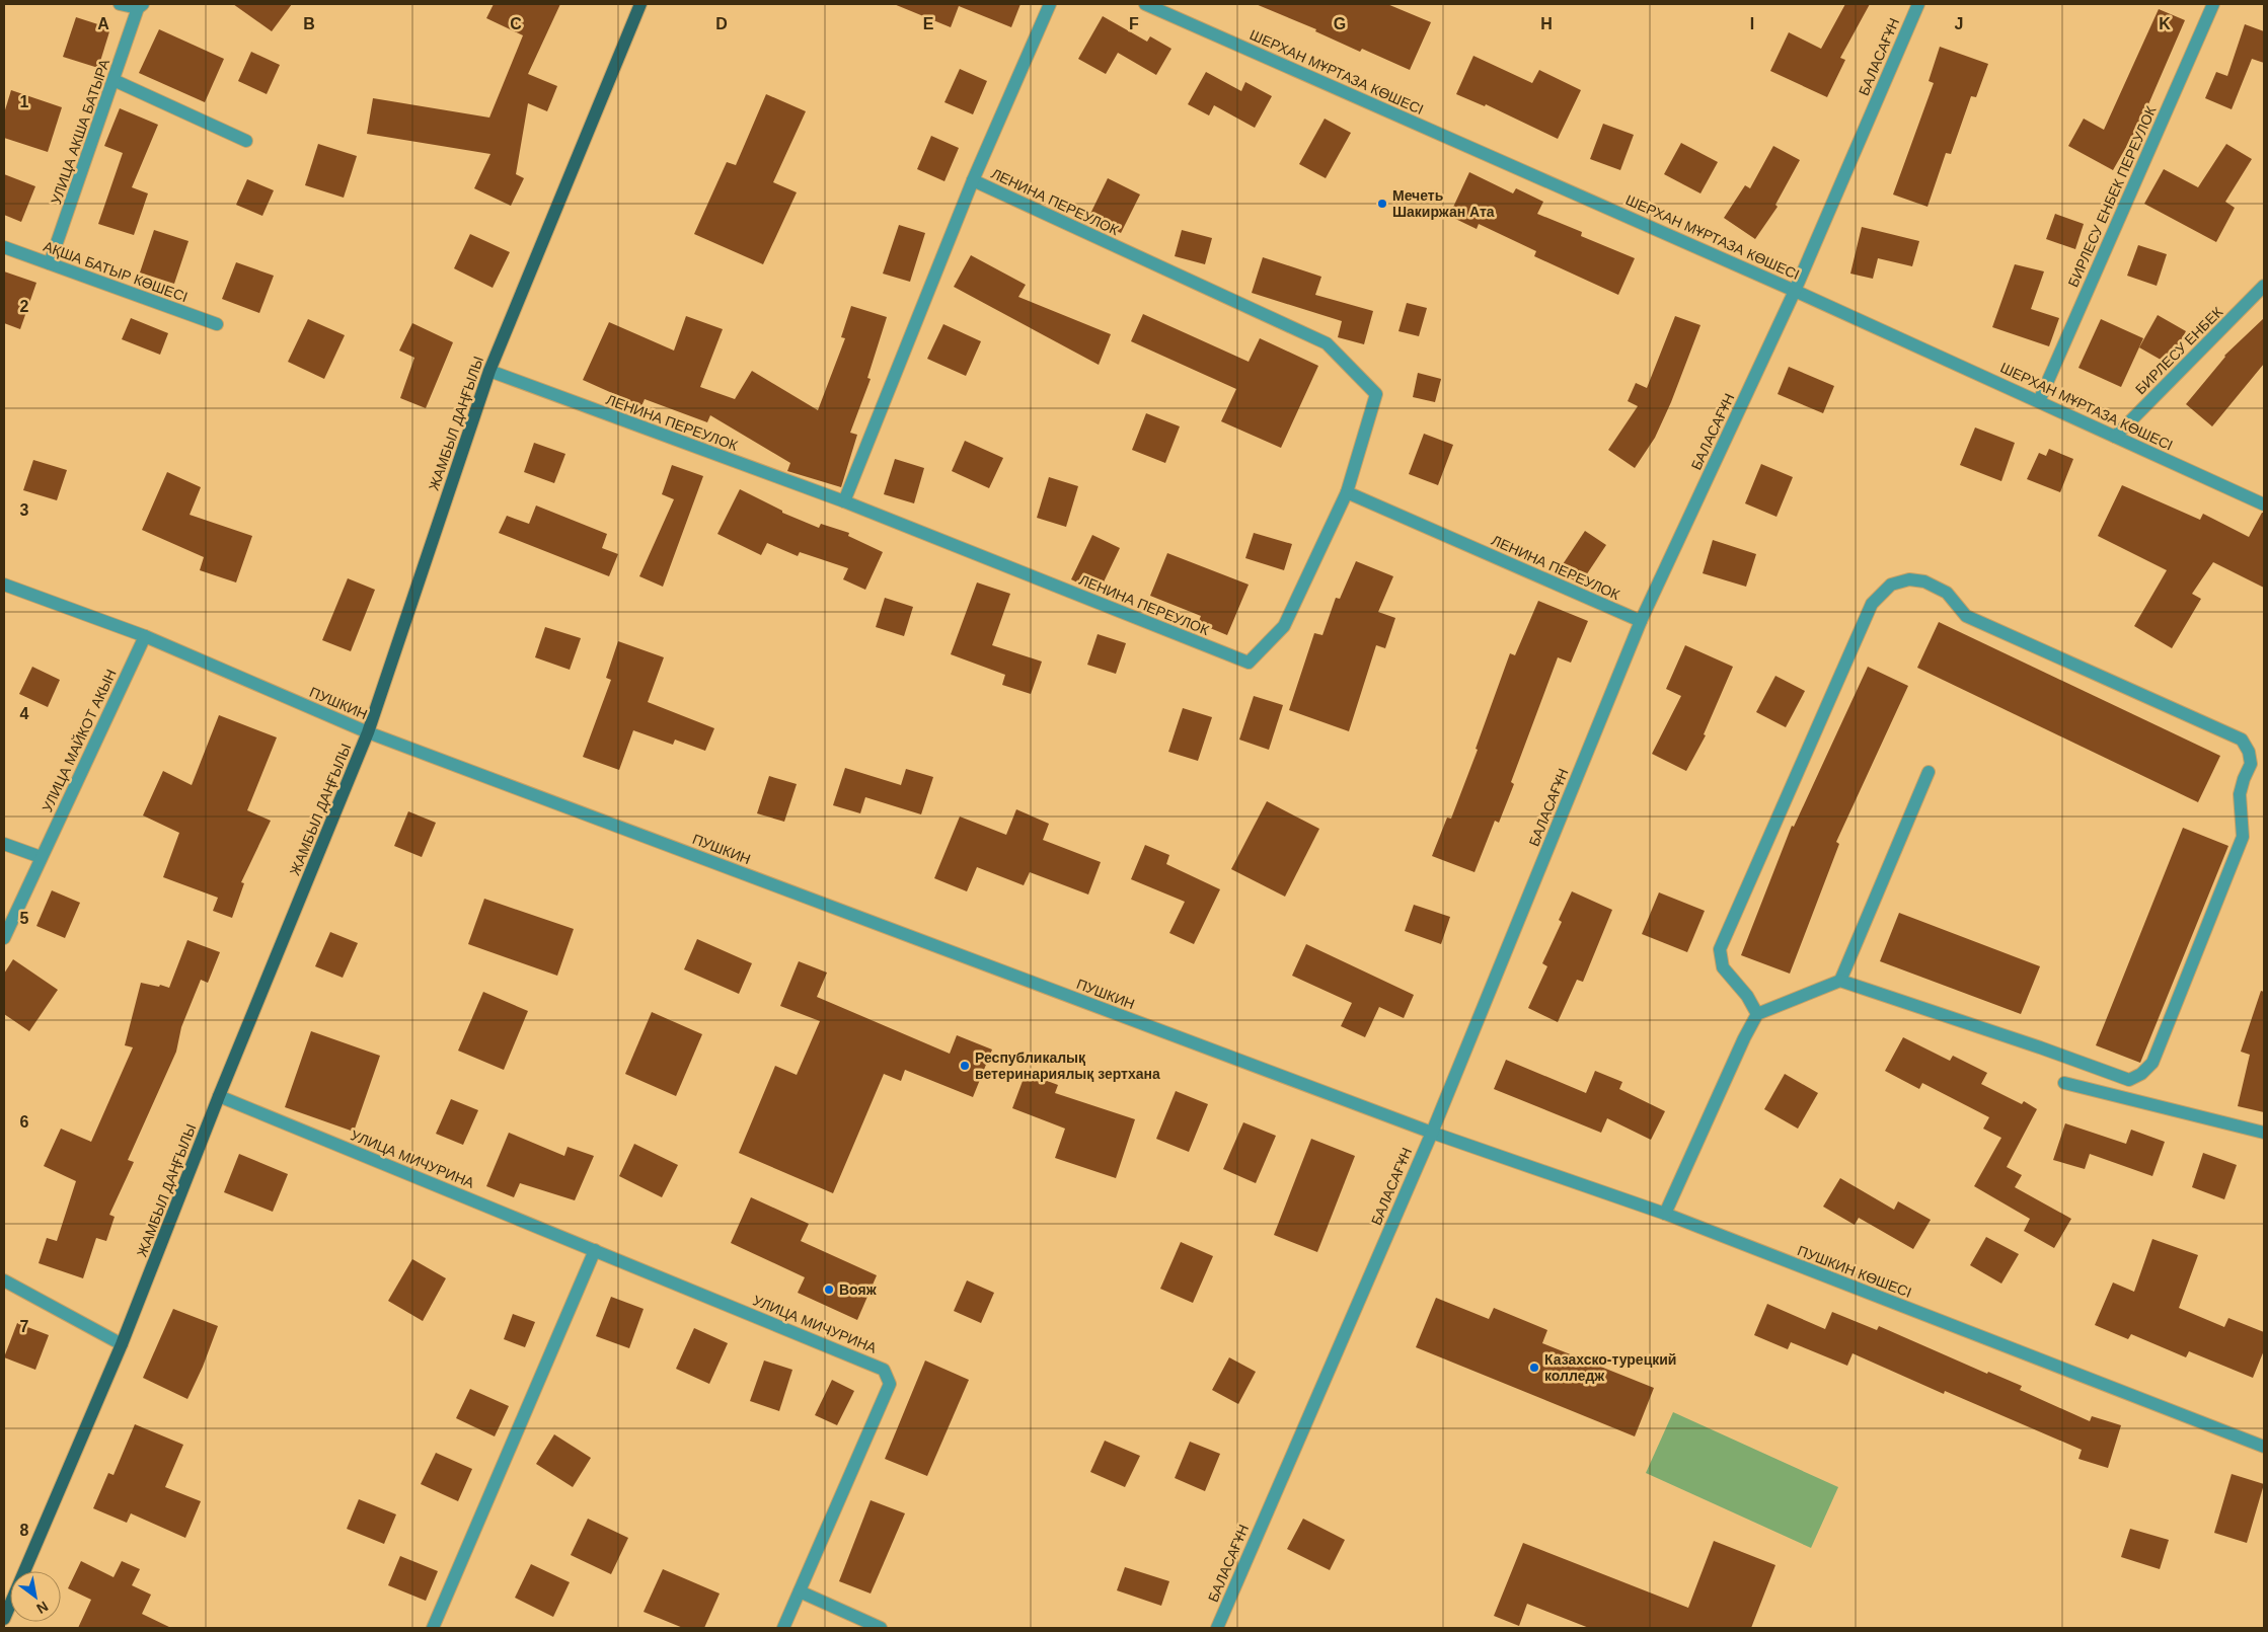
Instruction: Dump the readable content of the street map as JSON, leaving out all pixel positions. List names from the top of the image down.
{
  "streets": {
    "main road": ["ЖАМБЫЛ ДАҢҒЫЛЫ"],
    "street": [
      "БАЛАСАҒҰН",
      "ШЕРХАН МҰРТАЗА КӨШЕСІ",
      "УЛИЦА АКША БАТЫРА",
      "БИРЛЕСУ ЕНБЕК ПЕРЕУЛОК",
      "ЛЕНИНА ПЕРЕУЛОК",
      "АҚША БАТЫР КӨШЕСІ",
      "БИРЛЕСУ ЕНБЕК",
      "ПУШКИН",
      "УЛИЦА МАЙКОТ АКЫН",
      "УЛИЦА МИЧУРИНА",
      "ПУШКИН КӨШЕСІ"
    ]
  },
  "crossings": [
    ["БАЛАСАҒҰН", "ШЕРХАН МҰРТАЗА КӨШЕСІ"],
    ["БАЛАСАҒҰН", "ЛЕНИНА ПЕРЕУЛОК"],
    ["БАЛАСАҒҰН", "ПУШКИН"],
    ["БАЛАСАҒҰН", "ПУШКИН КӨШЕСІ"],
    ["ШЕРХАН МҰРТАЗА КӨШЕСІ", "БИРЛЕСУ ЕНБЕК ПЕРЕУЛОК"],
    ["ШЕРХАН МҰРТАЗА КӨШЕСІ", "БИРЛЕСУ ЕНБЕК"],
    ["УЛИЦА АКША БАТЫРА", "АҚША БАТЫР КӨШЕСІ"],
    ["ЛЕНИНА ПЕРЕУЛОК", "ЖАМБЫЛ ДАҢҒЫЛЫ"],
    ["ЖАМБЫЛ ДАҢҒЫЛЫ", "ПУШКИН"],
    ["ЖАМБЫЛ ДАҢҒЫЛЫ", "УЛИЦА МИЧУРИНА"],
    ["ПУШКИН", "УЛИЦА МАЙКОТ АКЫН"],
    ["ПУШКИН", "ПУШКИН КӨШЕСІ"]
  ],
  "places": [
    "Мечеть Шакиржан Ата",
    "Республикалық ветеринариялық зертхана",
    "Вояж",
    "Казахско-турецкий колледж"
  ],
  "north": "bottom right",
  "grid": {
    "columns": [
      "A",
      "B",
      "C",
      "D",
      "E",
      "F",
      "G",
      "H",
      "I",
      "J",
      "K"
    ],
    "rows": [
      "1",
      "2",
      "3",
      "4",
      "5",
      "6",
      "7",
      "8"
    ]
  }
}
